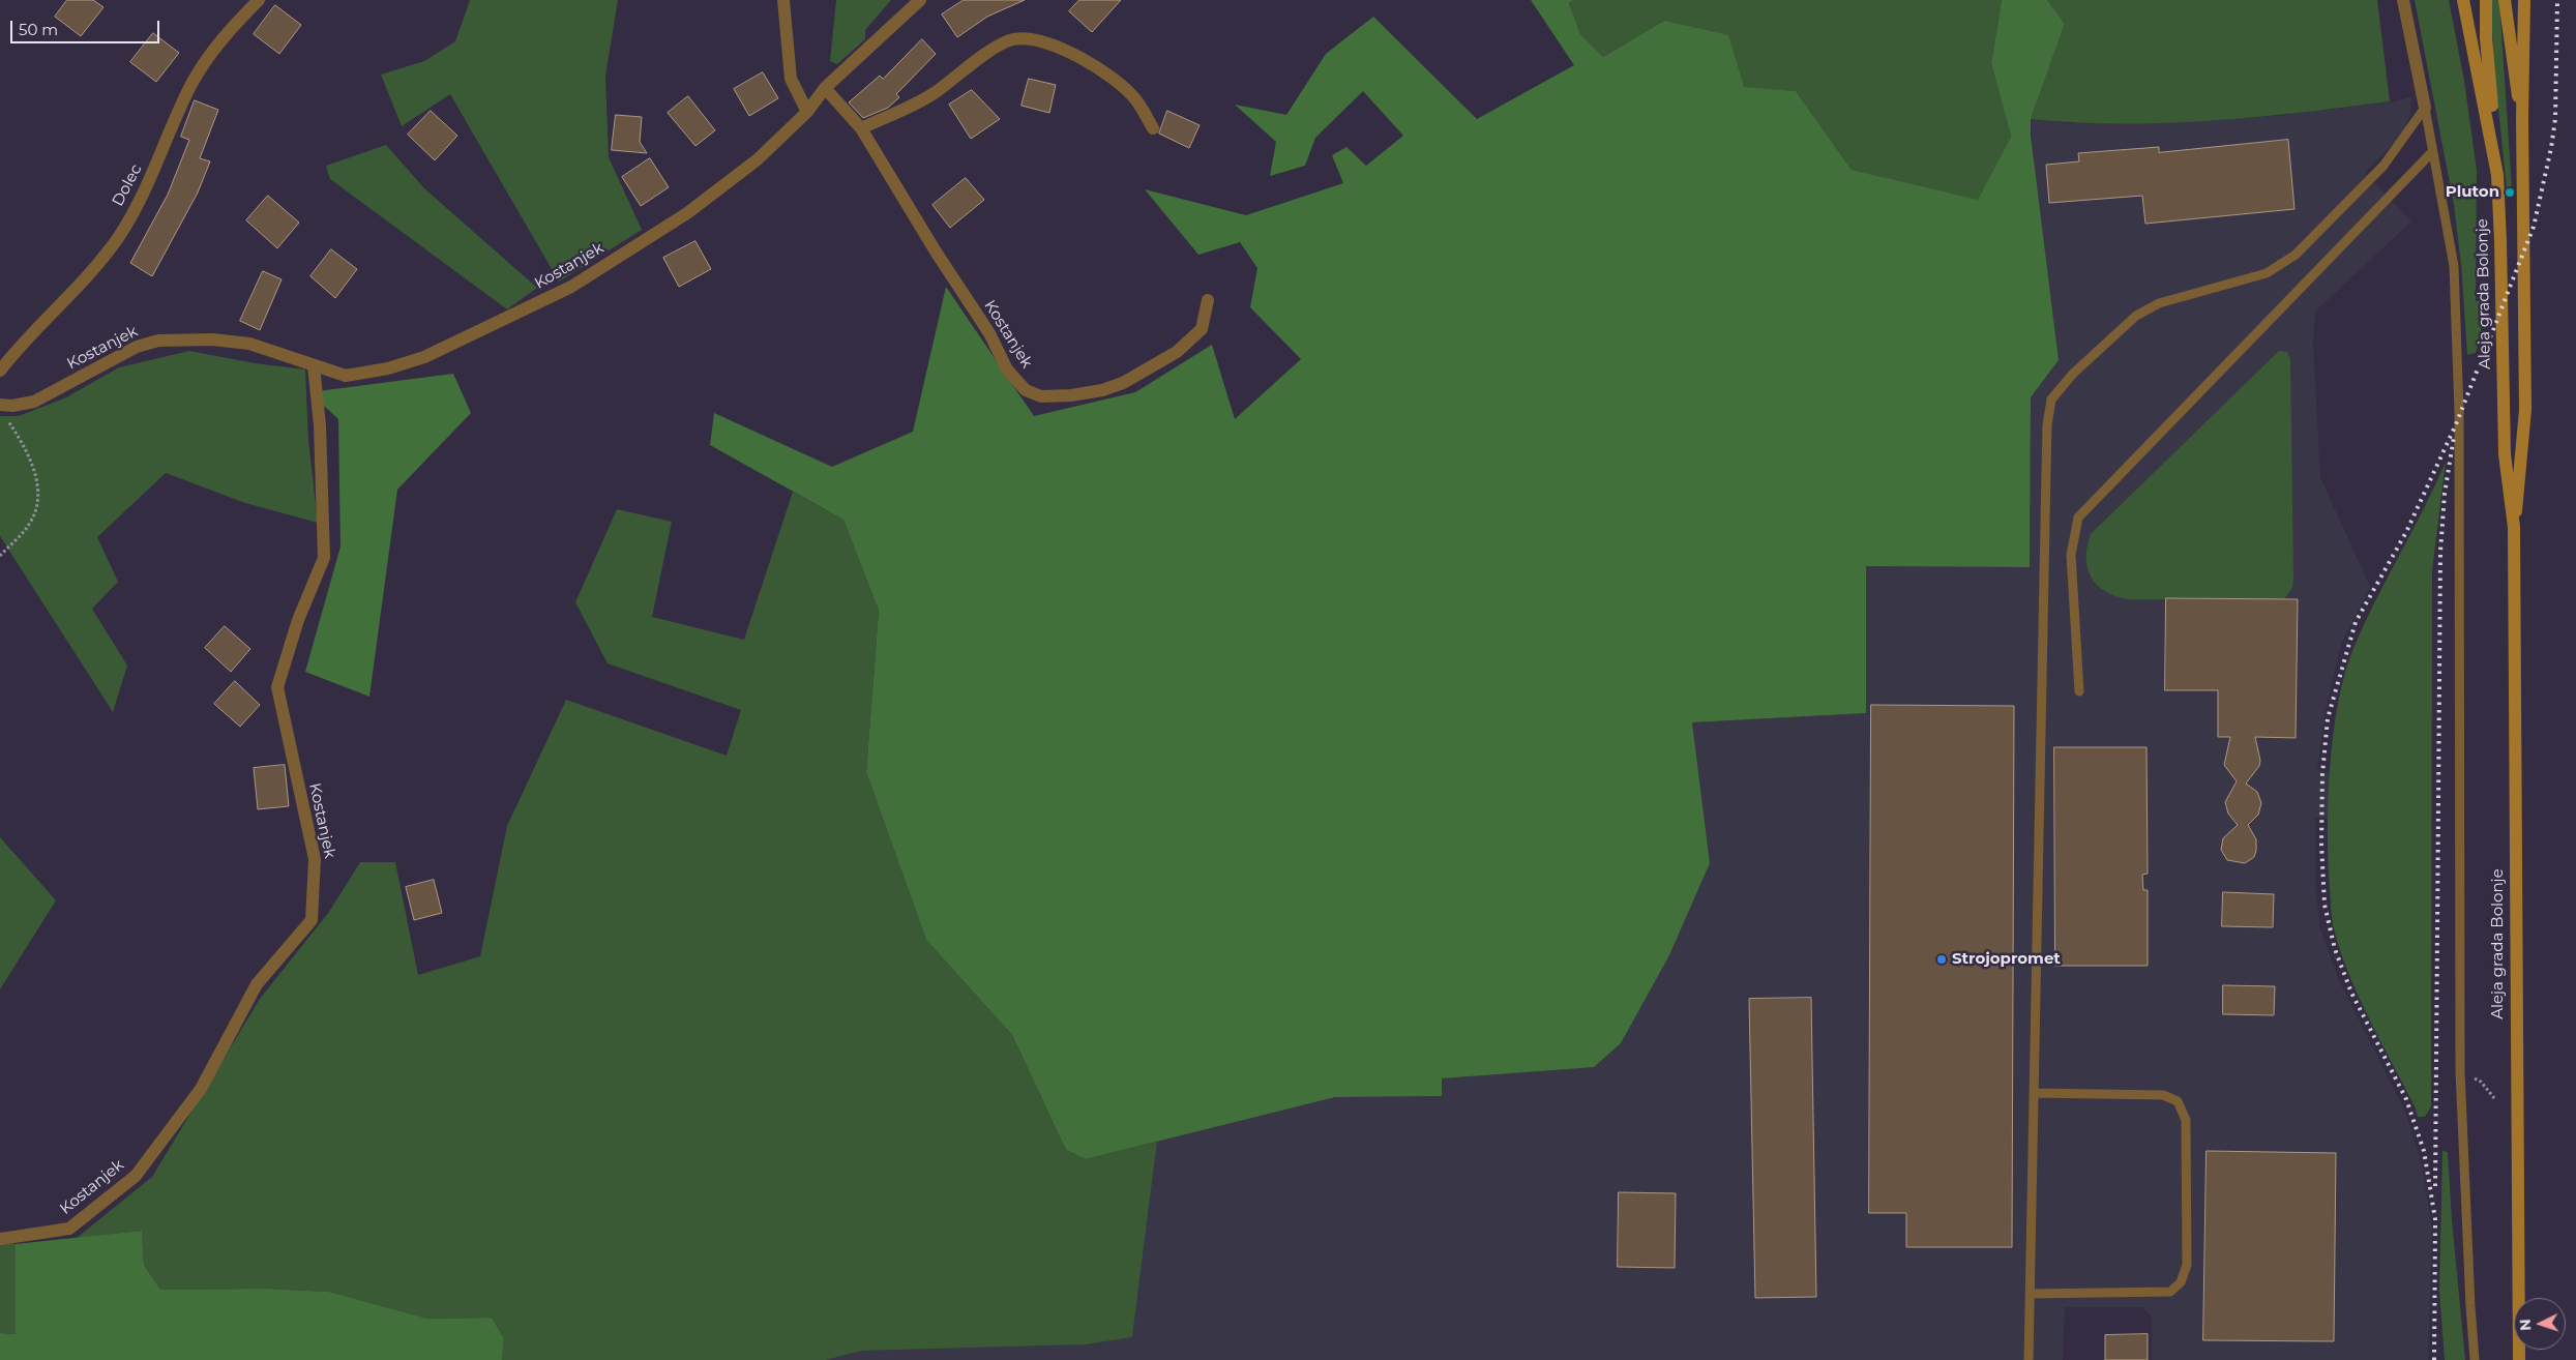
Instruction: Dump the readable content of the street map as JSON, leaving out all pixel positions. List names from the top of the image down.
{
  "streets": {
    "main road": ["Aleja grada Bolonje"],
    "street": ["Dolec", "Kostanjek"]
  },
  "places": ["Pluton", "Strojopromet"],
  "scale_bar": "50 m",
  "north": "left"
}
